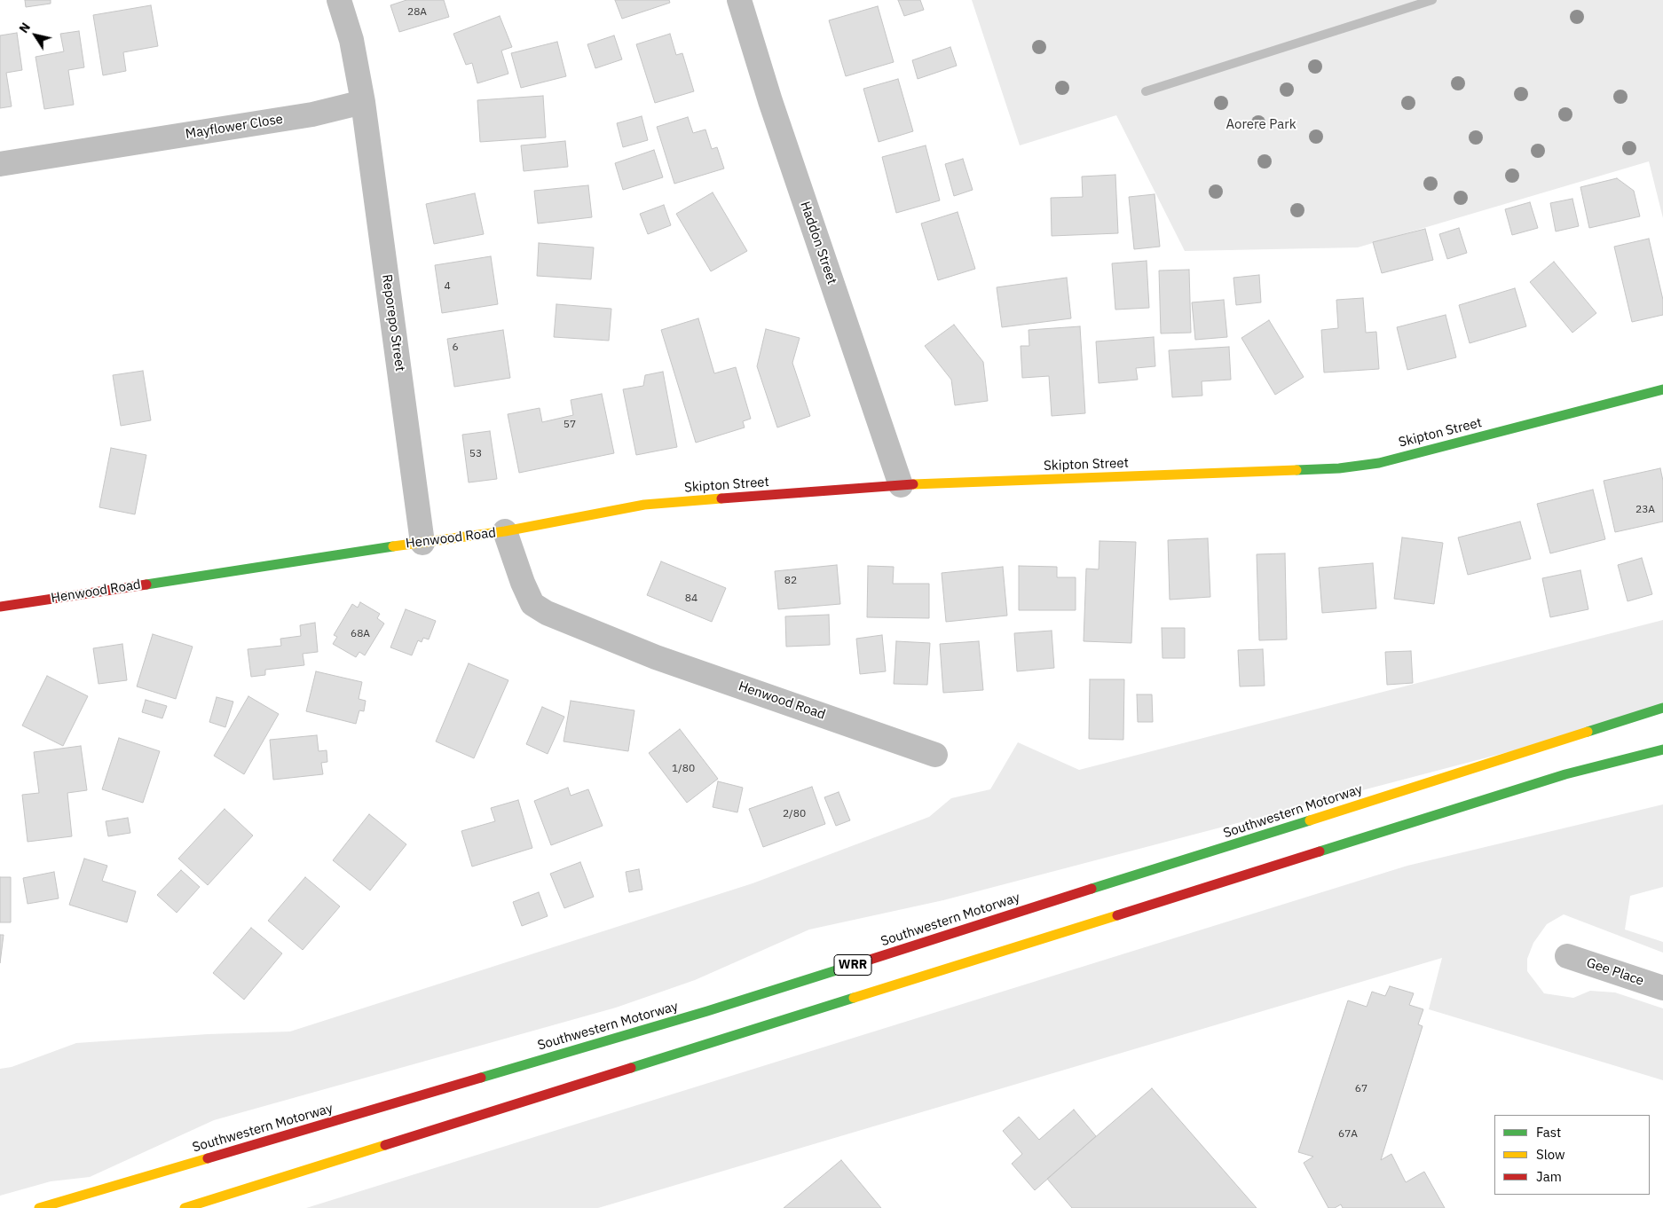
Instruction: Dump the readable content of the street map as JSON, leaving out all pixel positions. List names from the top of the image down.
{
  "streets": {
    "main road": [
      "Skipton Street",
      "Henwood Road",
      "Southwestern Motorway",
      "WRR"
    ],
    "street": [
      "Mayflower Close",
      "Haddon Street",
      "Reporepo Street",
      "Gee Place"
    ]
  },
  "crossings": [
    ["Mayflower Close", "Reporepo Street"],
    ["Haddon Street", "Skipton Street"],
    ["Reporepo Street", "Henwood Road"],
    ["Skipton Street", "Henwood Road"]
  ],
  "parks": ["Aorere Park"],
  "house_numbers": [
    "28A",
    "4",
    "6",
    "57",
    "53",
    "23A",
    "82",
    "84",
    "68A",
    "1/80",
    "2/80",
    "67",
    "67A"
  ],
  "legend": ["Fast", "Slow", "Jam"],
  "north": "top left"
}
